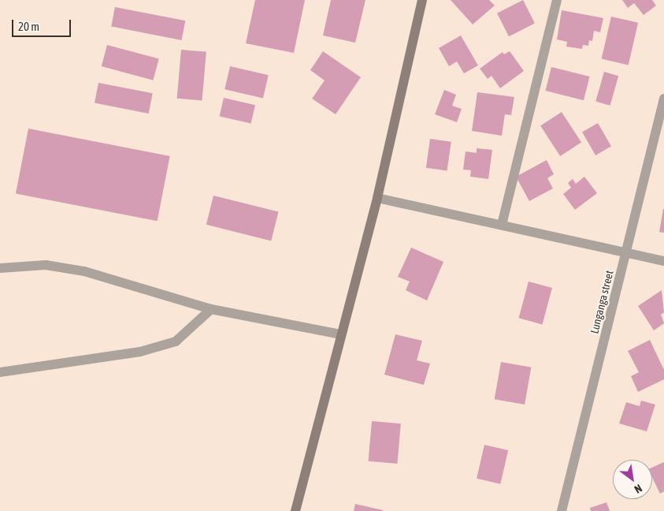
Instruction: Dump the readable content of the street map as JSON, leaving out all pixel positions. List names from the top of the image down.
{
  "streets": {
    "street": ["Lunganga street"]
  },
  "scale_bar": "20 m",
  "north": "bottom right"
}
